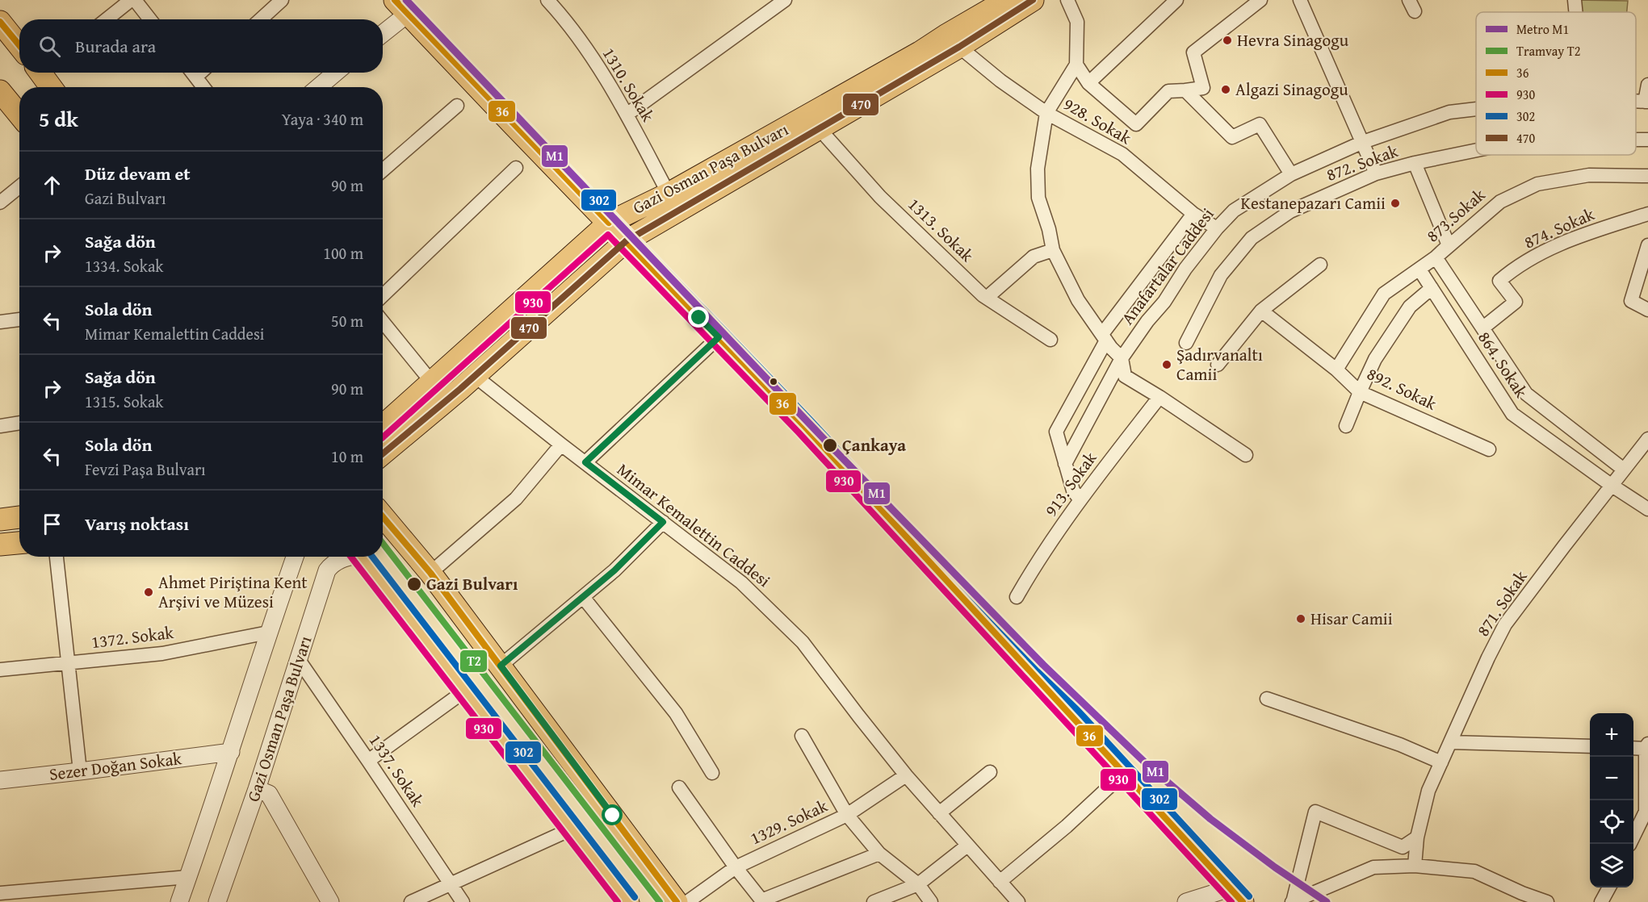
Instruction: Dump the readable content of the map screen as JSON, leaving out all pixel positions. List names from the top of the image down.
{
  "streets": {
    "main road": ["Gazi Osman Paşa Bulvarı"],
    "street": [
      "1310. Sokak",
      "928. Sokak",
      "872. Sokak",
      "873.Sokak",
      "874. Sokak",
      "1313. Sokak",
      "Anafartalar Caddesi",
      "864. Sokak",
      "892. Sokak",
      "913. Sokak",
      "Mimar Kemalettin Caddesi",
      "871. Sokak",
      "1372. Sokak",
      "Sezer Doğan Sokak",
      "1337. Sokak",
      "1329. Sokak"
    ]
  },
  "crossings": [
    ["1310. Sokak", "Gazi Osman Paşa Bulvarı"],
    ["928. Sokak", "Gazi Osman Paşa Bulvarı"],
    ["928. Sokak", "Anafartalar Caddesi"],
    ["Gazi Osman Paşa Bulvarı", "1313. Sokak"],
    ["Gazi Osman Paşa Bulvarı", "Mimar Kemalettin Caddesi"],
    ["Gazi Osman Paşa Bulvarı", "1337. Sokak"],
    ["873.Sokak", "864. Sokak"],
    ["873.Sokak", "892. Sokak"],
    ["864. Sokak", "871. Sokak"],
    ["Mimar Kemalettin Caddesi", "1329. Sokak"]
  ],
  "places": [
    "Hevra Sinagogu",
    "Algazi Sinagogu",
    "Kestanepazarı Camii",
    "Şadırvanaltı Camii",
    "Çankaya",
    "Gazi Bulvarı",
    "Ahmet Piriştina Kent Arşivi ve Müzesi",
    "Hisar Camii"
  ],
  "lines": [
    "metro line M1",
    "transit line 36",
    "transit line 302",
    "transit line 470",
    "transit line 930",
    "tram line T2"
  ],
  "legend": [
    "Metro M1",
    "Tramvay T2",
    "36",
    "930",
    "302",
    "470"
  ],
  "page": {
    "search": "Burada ara",
    "heading": ["5 dk", "Yaya · 340 m"],
    "list": [
      ["Düz devam et", "Gazi Bulvarı", "90 m"],
      ["Sağa dön", "1334. Sokak", "100 m"],
      ["Sola dön", "Mimar Kemalettin Caddesi", "50 m"],
      ["Sağa dön", "1315. Sokak", "90 m"],
      ["Sola dön", "Fevzi Paşa Bulvarı", "10 m"],
      "Varış noktası"
    ],
    "map_buttons": ["+", "−"]
  }
}
